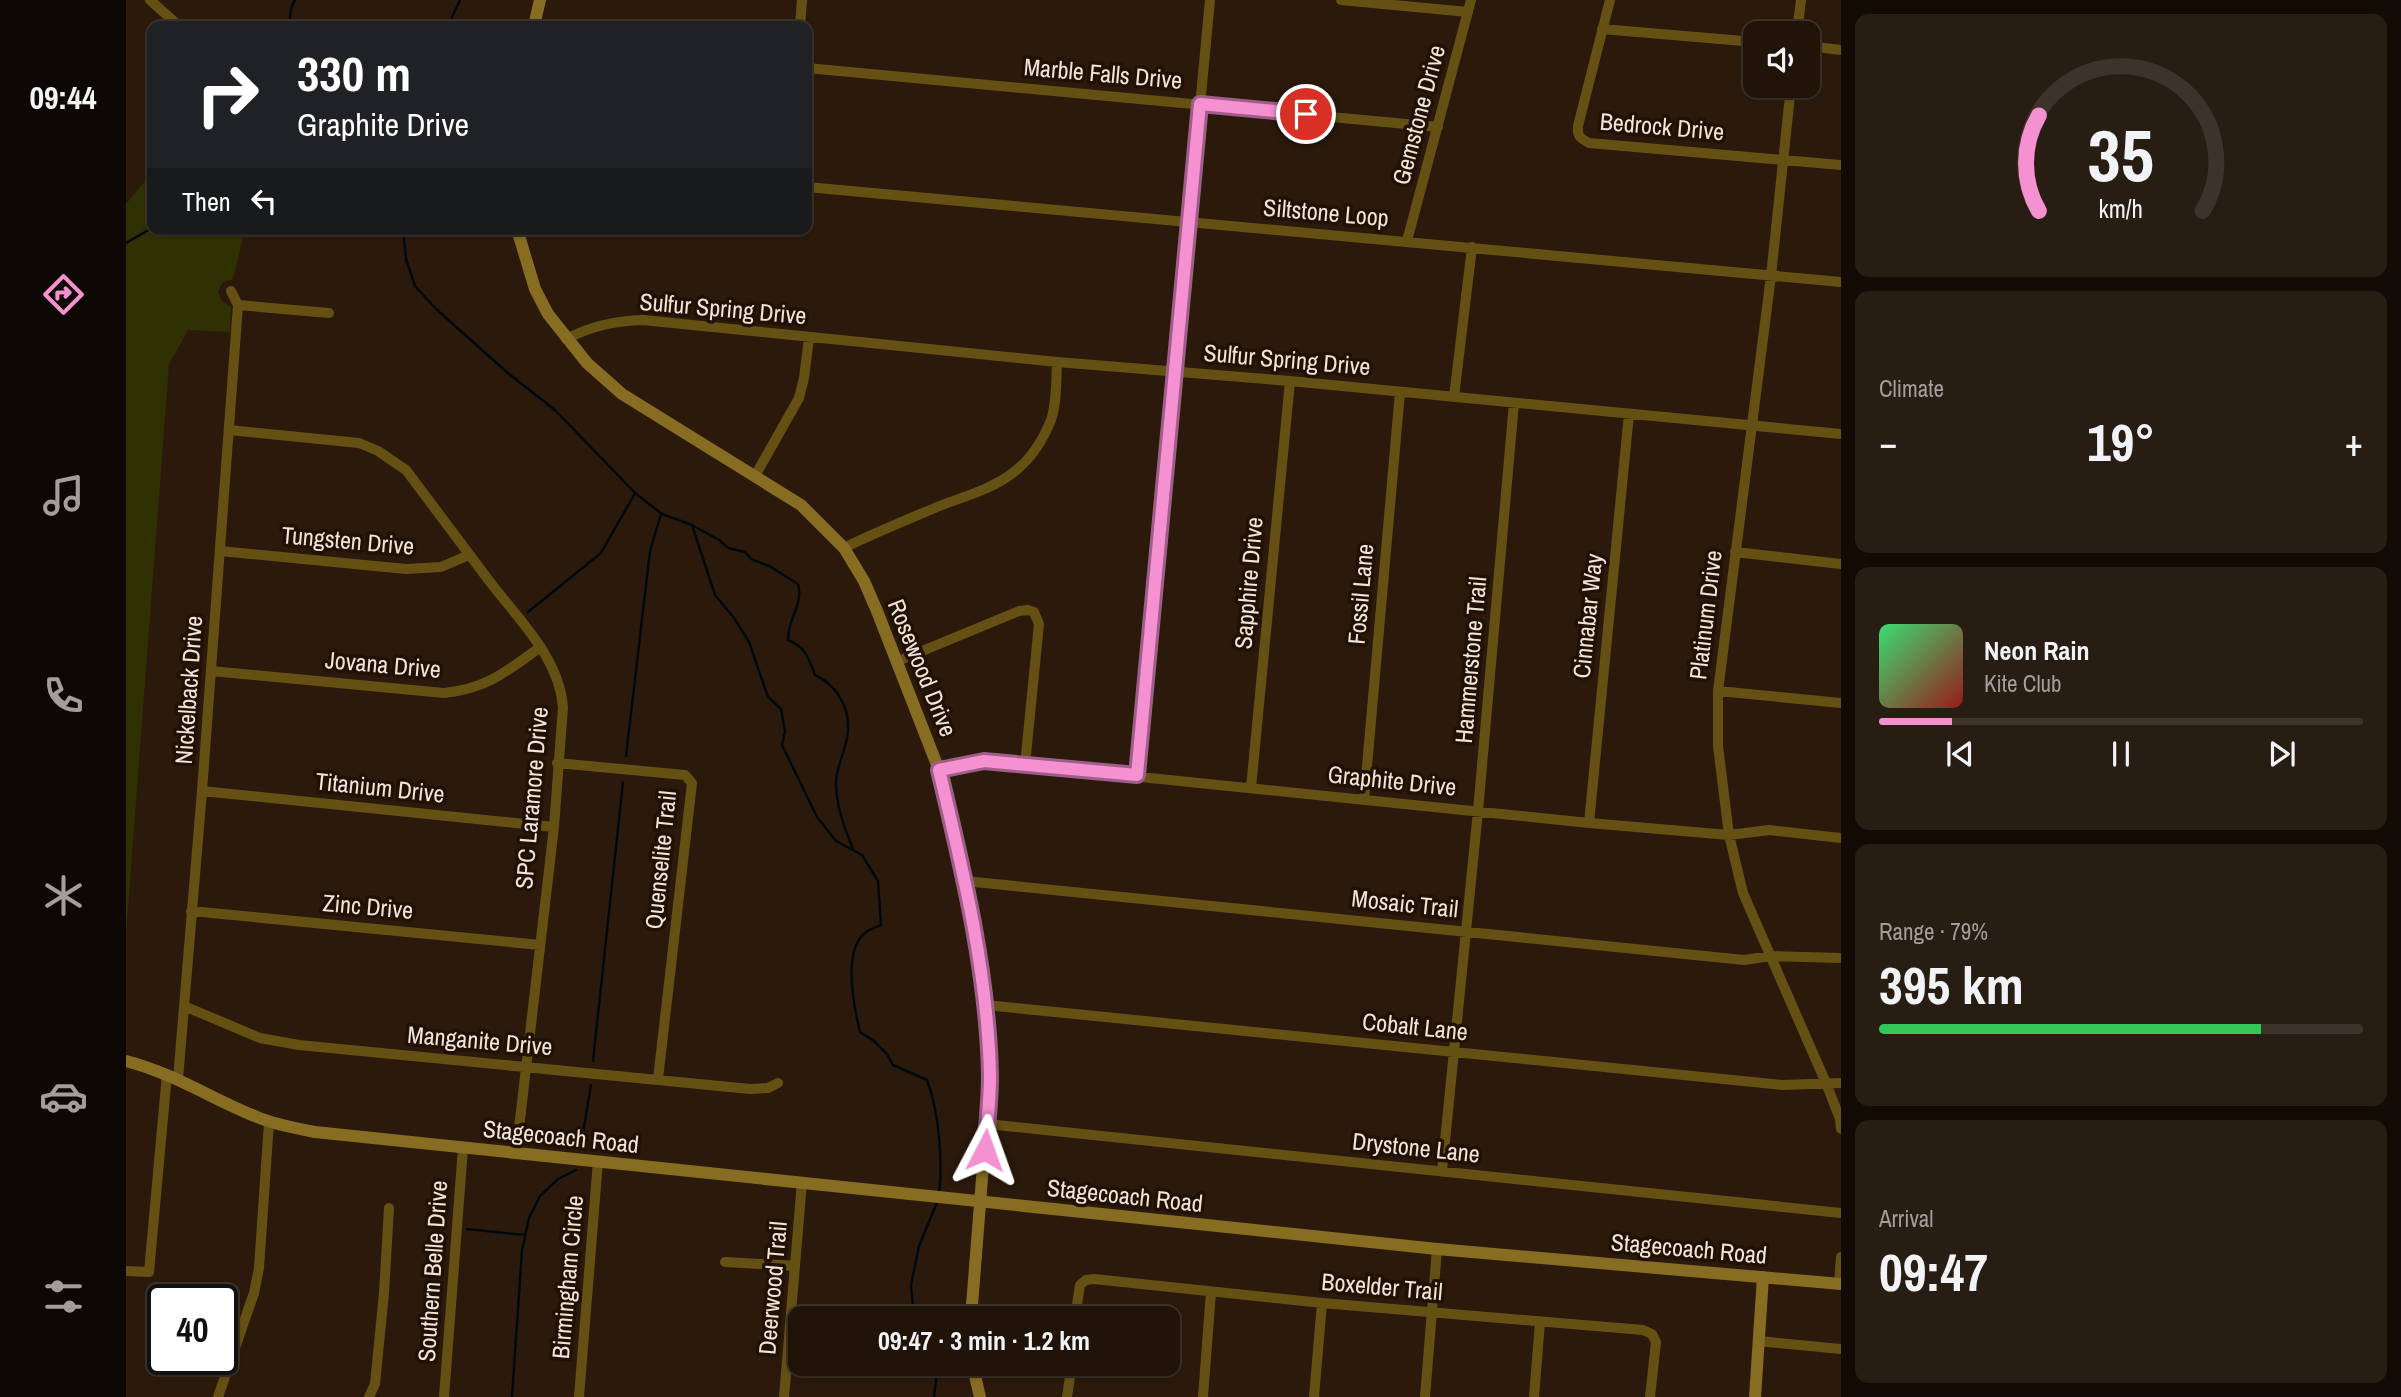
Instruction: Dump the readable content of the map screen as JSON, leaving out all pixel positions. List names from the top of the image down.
{
  "streets": {
    "street": [
      "Marble Falls Drive",
      "Gemstone Drive",
      "Bedrock Drive",
      "Siltstone Loop",
      "Sulfur Spring Drive",
      "Tungsten Drive",
      "Sapphire Drive",
      "Fossil Lane",
      "Platinum Drive",
      "Cinnabar Way",
      "Hammerstone Trail",
      "Jovana Drive",
      "Rosewood Drive",
      "Nickelback Drive",
      "Graphite Drive",
      "Titanium Drive",
      "SPC Laramore Drive",
      "Quenselite Trail",
      "Mosaic Trail",
      "Zinc Drive",
      "Cobalt Lane",
      "Manganite Drive",
      "Stagecoach Road",
      "Drystone Lane",
      "Southern Belle Drive",
      "Birmingham Circle",
      "Boxelder Trail",
      "Deerwood Trail"
    ]
  },
  "crossings": [
    ["Marble Falls Drive", "Gemstone Drive"],
    ["Gemstone Drive", "Siltstone Loop"],
    ["Bedrock Drive", "Platinum Drive"],
    ["Siltstone Loop", "Platinum Drive"],
    ["Sulfur Spring Drive", "Sapphire Drive"],
    ["Sulfur Spring Drive", "Fossil Lane"],
    ["Sulfur Spring Drive", "Platinum Drive"],
    ["Sulfur Spring Drive", "Cinnabar Way"],
    ["Sulfur Spring Drive", "Hammerstone Trail"],
    ["Sulfur Spring Drive", "Rosewood Drive"],
    ["Tungsten Drive", "Nickelback Drive"],
    ["Tungsten Drive", "SPC Laramore Drive"],
    ["Sapphire Drive", "Graphite Drive"],
    ["Fossil Lane", "Graphite Drive"],
    ["Platinum Drive", "Graphite Drive"],
    ["Platinum Drive", "Mosaic Trail"],
    ["Platinum Drive", "Cobalt Lane"],
    ["Cinnabar Way", "Graphite Drive"],
    ["Hammerstone Trail", "Graphite Drive"],
    ["Hammerstone Trail", "Mosaic Trail"],
    ["Hammerstone Trail", "Cobalt Lane"],
    ["Hammerstone Trail", "Drystone Lane"],
    ["Jovana Drive", "Nickelback Drive"],
    ["Jovana Drive", "SPC Laramore Drive"],
    ["Rosewood Drive", "Graphite Drive"],
    ["Rosewood Drive", "Mosaic Trail"],
    ["Rosewood Drive", "Cobalt Lane"],
    ["Rosewood Drive", "Stagecoach Road"],
    ["Rosewood Drive", "Drystone Lane"],
    ["Nickelback Drive", "Titanium Drive"],
    ["Nickelback Drive", "SPC Laramore Drive"],
    ["Nickelback Drive", "Zinc Drive"],
    ["Nickelback Drive", "Manganite Drive"],
    ["Nickelback Drive", "Stagecoach Road"],
    ["Titanium Drive", "SPC Laramore Drive"],
    ["SPC Laramore Drive", "Quenselite Trail"],
    ["SPC Laramore Drive", "Zinc Drive"],
    ["SPC Laramore Drive", "Manganite Drive"],
    ["SPC Laramore Drive", "Stagecoach Road"],
    ["Quenselite Trail", "Manganite Drive"],
    ["Stagecoach Road", "Southern Belle Drive"],
    ["Stagecoach Road", "Birmingham Circle"],
    ["Stagecoach Road", "Deerwood Trail"]
  ],
  "page": {
    "tabs": "09:44",
    "turn": ["330 m", "Graphite Drive"],
    "then": "Then",
    "tile": [
      "Climate",
      ["Range · 79%", "395 km"],
      ["Arrival", "09:47"]
    ],
    "heat": ["−", "19°", "+"],
    "song": ["Neon Rain", "Kite Club"],
    "limit": "40",
    "trip": "09:47 · 3 min · 1.2 km",
    "gauge": ["35", "km/h"]
  }
}
